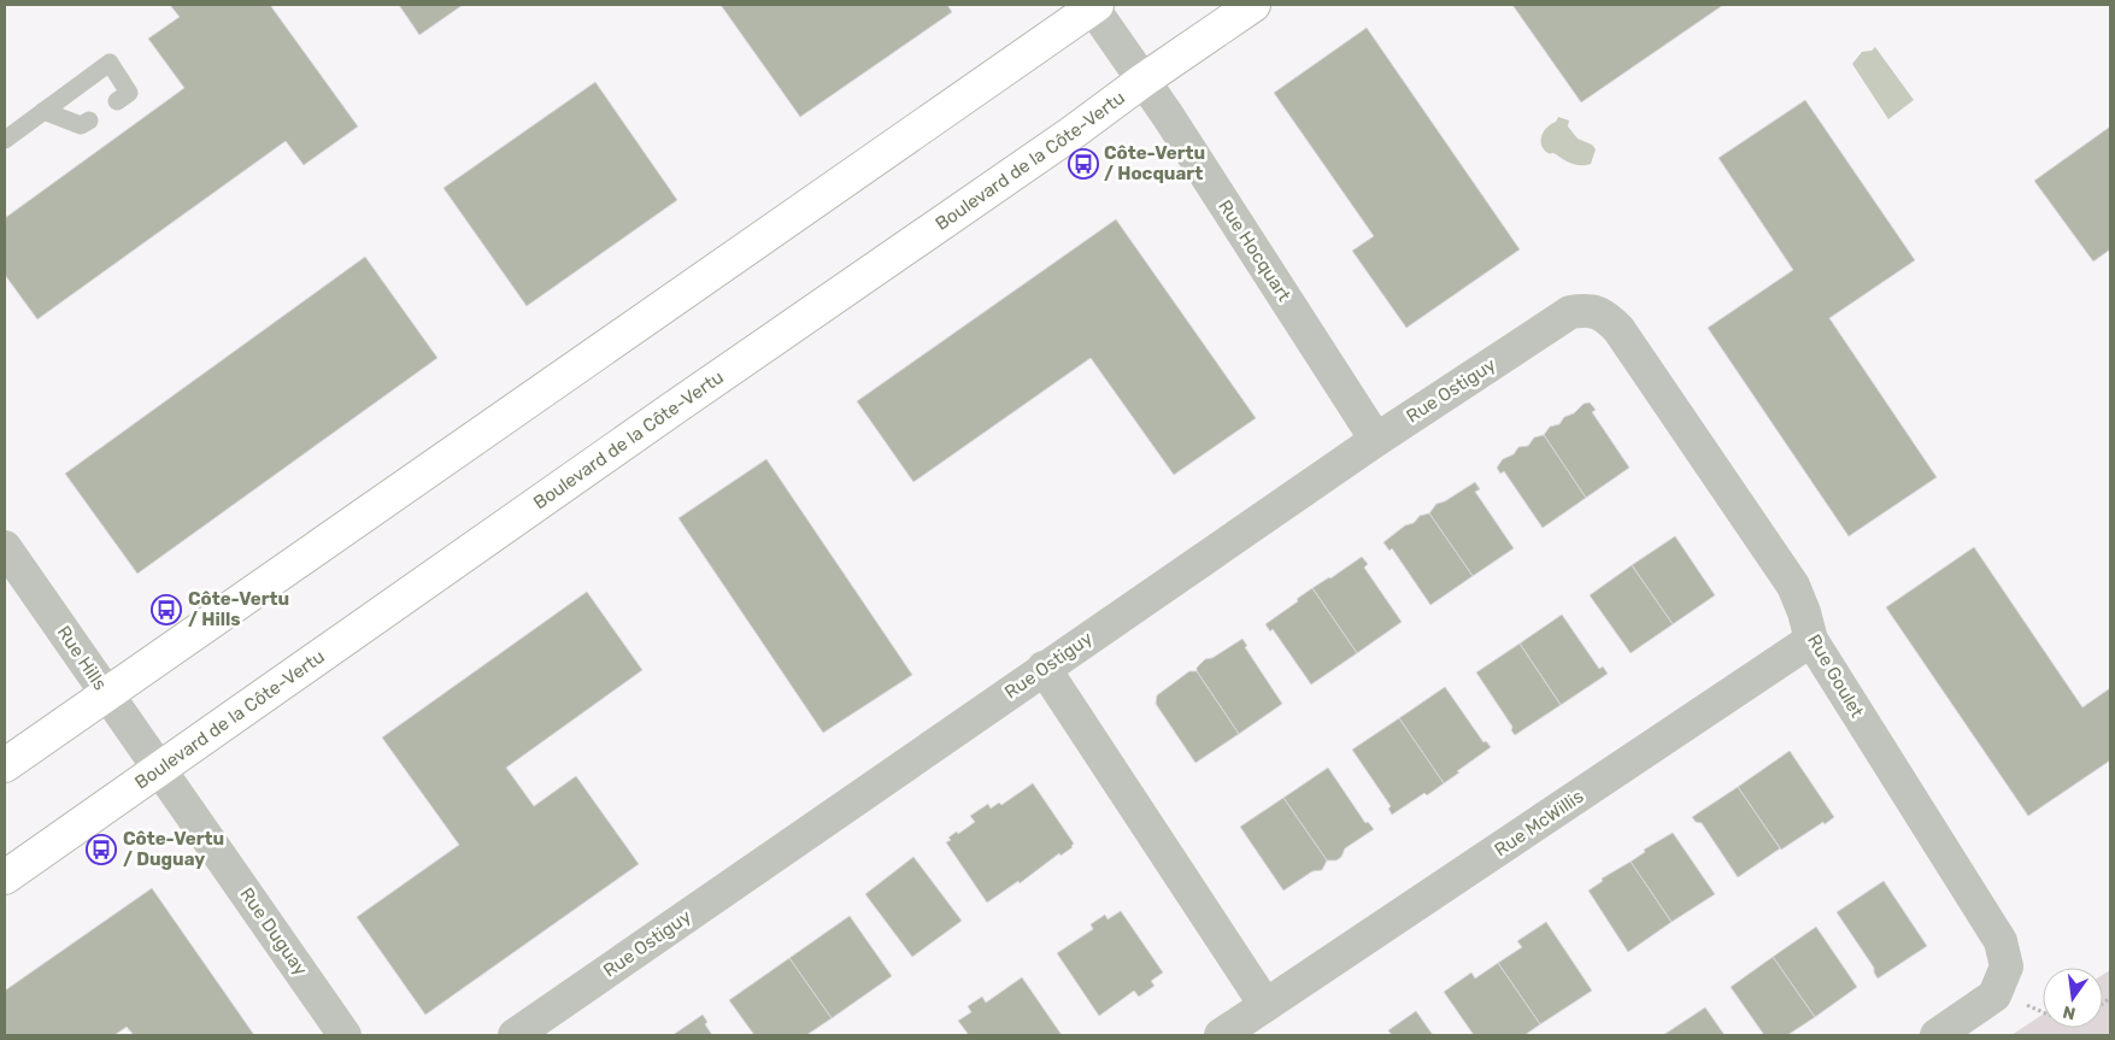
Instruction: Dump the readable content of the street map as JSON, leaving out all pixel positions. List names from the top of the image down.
{
  "streets": {
    "main road": ["Boulevard de la Côte-Vertu"],
    "street": [
      "Rue Hocquart",
      "Rue Ostiguy",
      "Rue Hills",
      "Rue Goulet",
      "Rue McWillis",
      "Rue Duguay"
    ]
  },
  "crossings": [
    ["Boulevard de la Côte-Vertu", "Rue Hocquart"],
    ["Boulevard de la Côte-Vertu", "Rue Hills"],
    ["Boulevard de la Côte-Vertu", "Rue Duguay"],
    ["Rue Hocquart", "Rue Ostiguy"],
    ["Rue Ostiguy", "Rue Goulet"],
    ["Rue Hills", "Rue Duguay"],
    ["Rue Goulet", "Rue McWillis"]
  ],
  "places": {
    "bus stop": ["Côte-Vertu / Hocquart", "Côte-Vertu / Hills", "Côte-Vertu / Duguay"]
  },
  "north": "bottom"
}
